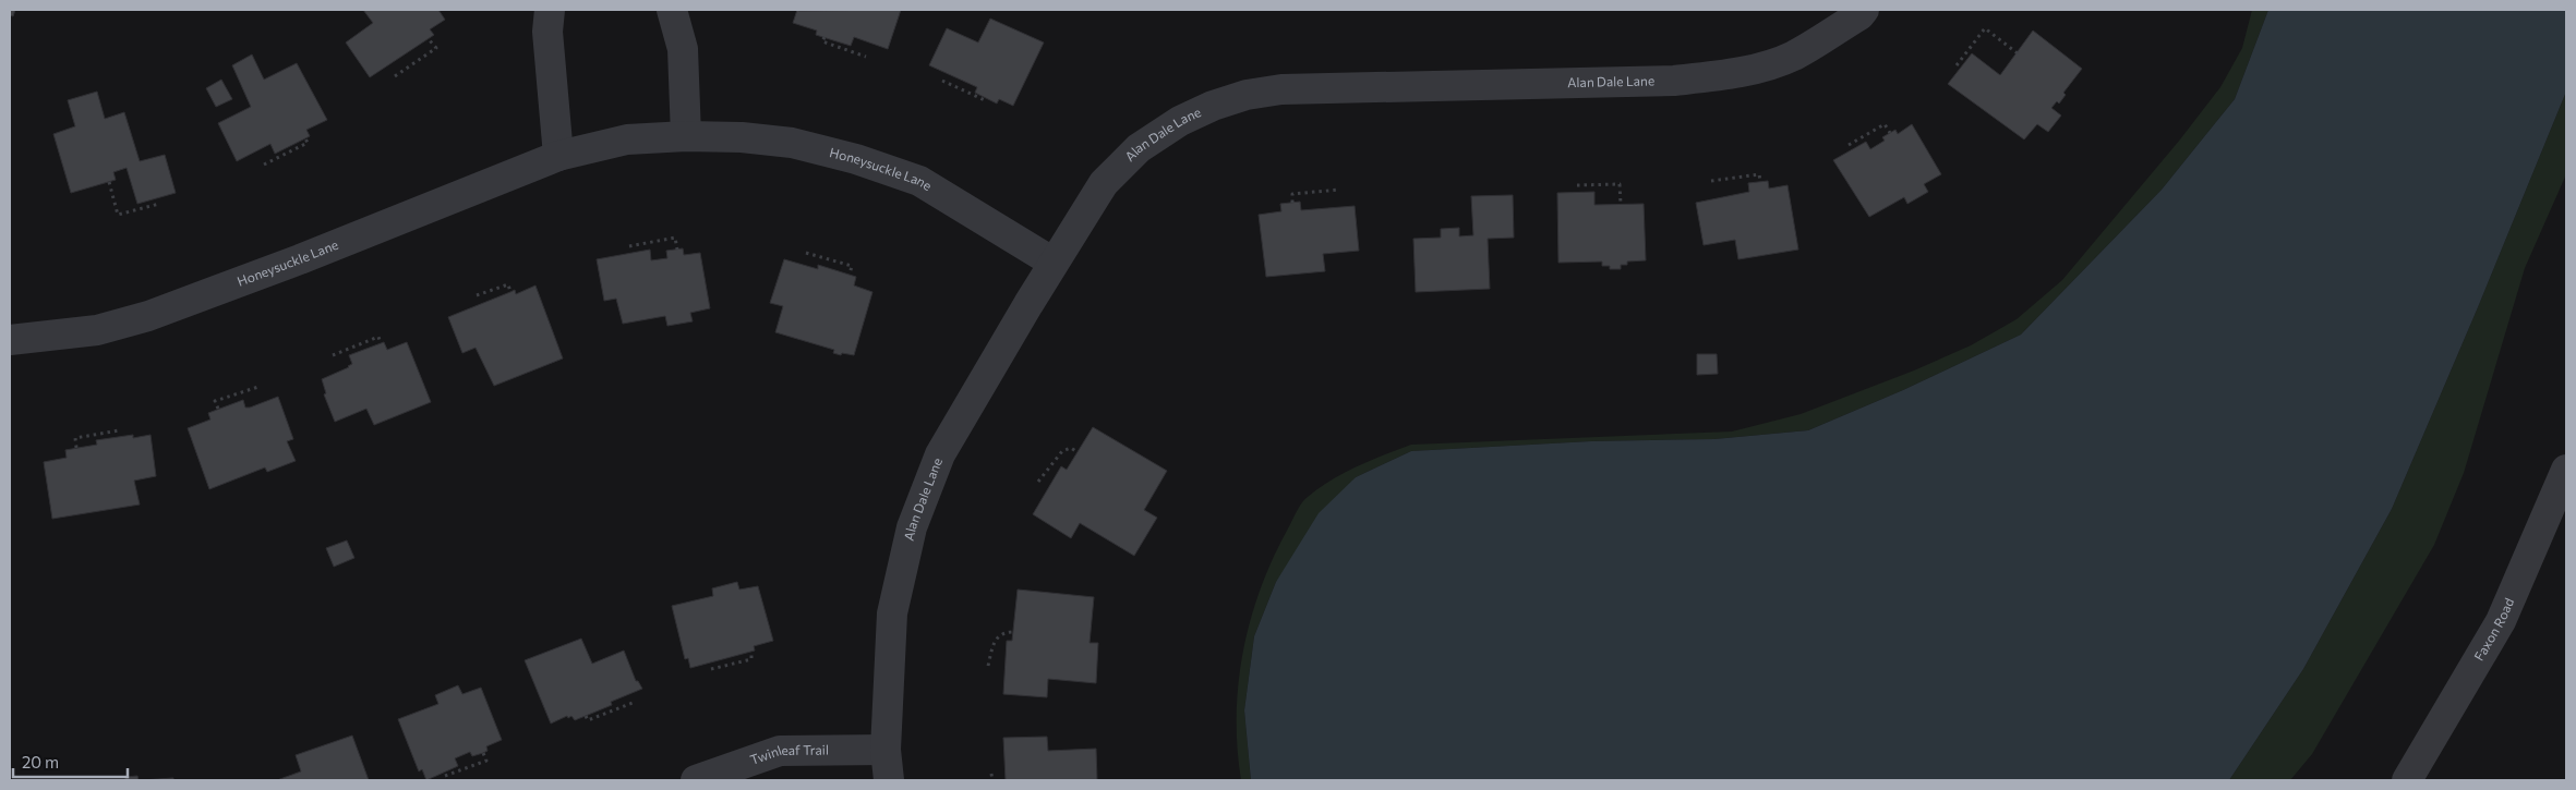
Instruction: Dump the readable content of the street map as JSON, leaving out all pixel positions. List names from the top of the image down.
{
  "streets": {
    "street": [
      "Alan Dale Lane",
      "Honeysuckle Lane",
      "Faxon Road",
      "Twinleaf Trail"
    ]
  },
  "crossings": [
    ["Alan Dale Lane", "Honeysuckle Lane"],
    ["Alan Dale Lane", "Twinleaf Trail"]
  ],
  "scale_bar": "20 m"
}
